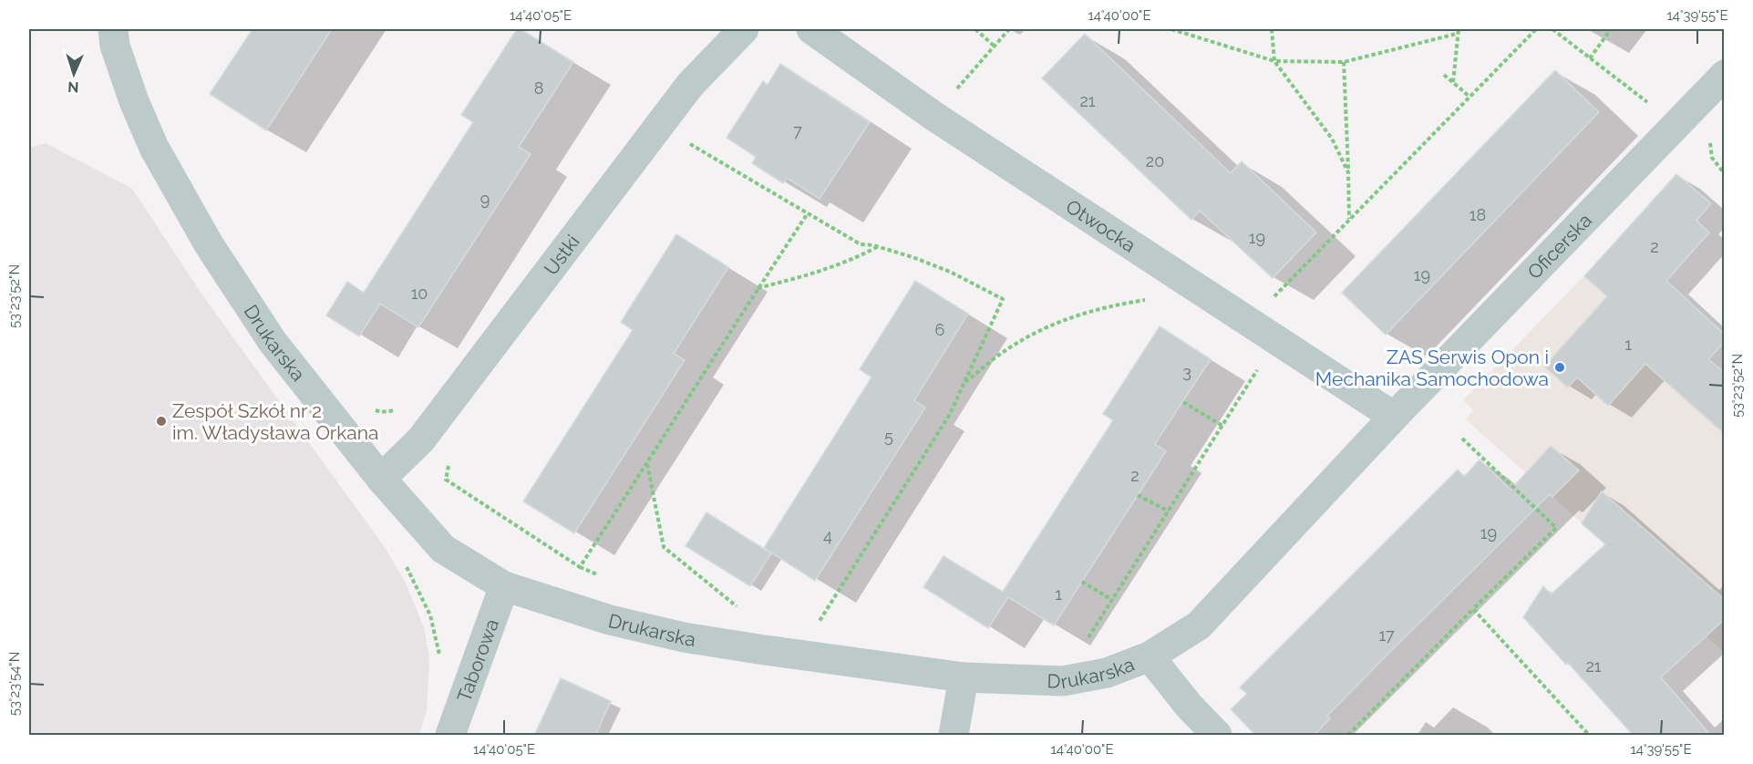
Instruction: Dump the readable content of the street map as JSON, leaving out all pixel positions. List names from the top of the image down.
{
  "streets": {
    "street": [
      "Otwocka",
      "Oficerska",
      "Ustki",
      "Drukarska",
      "Taborowa"
    ]
  },
  "crossings": [
    ["Otwocka", "Oficerska"],
    ["Otwocka", "Drukarska"],
    ["Oficerska", "Drukarska"],
    ["Ustki", "Drukarska"],
    ["Drukarska", "Taborowa"]
  ],
  "places": ["ZAS Serwis Opon i Mechanika Samochodowa", "Zespół Szkół nr 2 im. Władysława Orkana"],
  "house_numbers": [
    "8",
    "21",
    "7",
    "20",
    "9",
    "18",
    "19",
    "2",
    "19",
    "10",
    "6",
    "1",
    "3",
    "5",
    "2",
    "19",
    "4",
    "1",
    "17",
    "21"
  ],
  "north": "bottom",
  "coordinates": [
    "14°40'05\"E",
    "14°40'00\"E",
    "14°39'55\"E",
    "53°23'52\"N",
    "53°23'54\"N"
  ]
}
